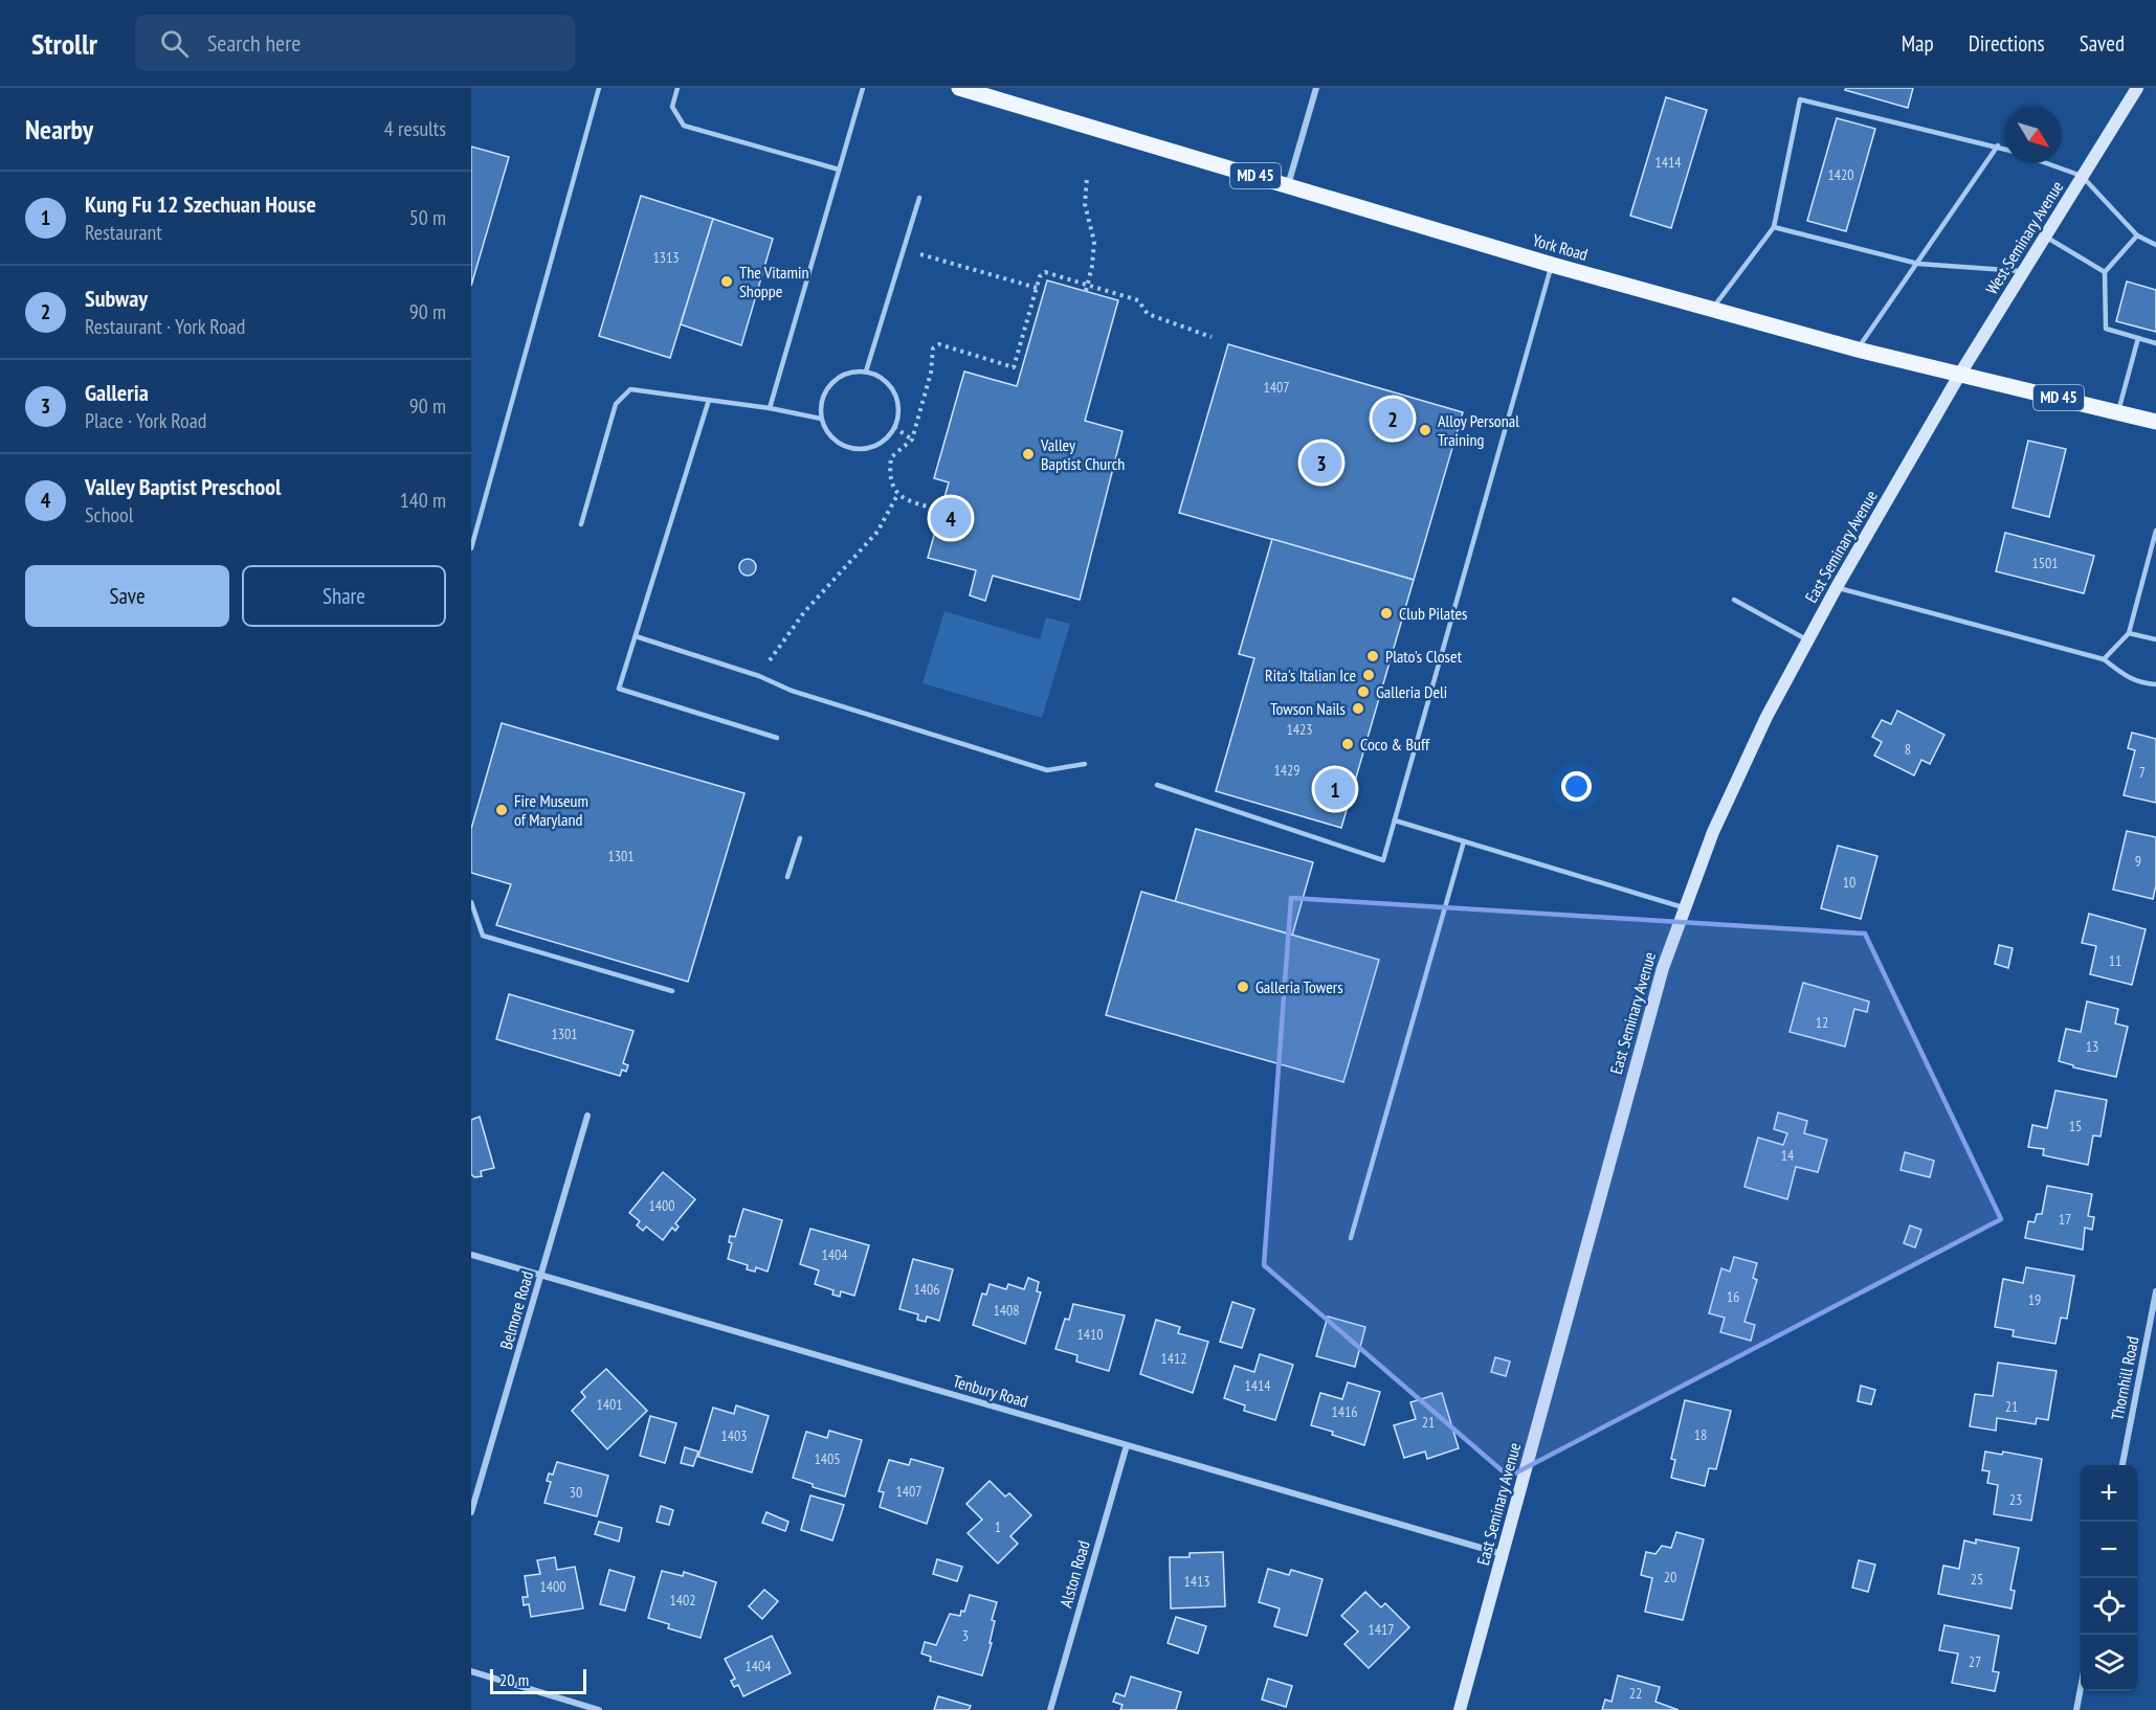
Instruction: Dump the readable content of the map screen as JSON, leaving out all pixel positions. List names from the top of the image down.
{
  "streets": {
    "main road": ["MD 45", "York Road"],
    "street": [
      "West Seminary Avenue",
      "East Seminary Avenue",
      "Belmore Road",
      "Thornhill Road",
      "Tenbury Road",
      "Alston Road"
    ]
  },
  "crossings": [
    ["West Seminary Avenue", "York Road"],
    ["West Seminary Avenue", "East Seminary Avenue"],
    ["York Road", "East Seminary Avenue"],
    ["East Seminary Avenue", "Tenbury Road"],
    ["Belmore Road", "Tenbury Road"],
    ["Tenbury Road", "Alston Road"]
  ],
  "places": [
    "The Vitamin Shoppe",
    "Alloy Personal Training",
    "Valley Baptist Church",
    "Club Pilates",
    "Plato's Closet",
    "Rita's Italian Ice",
    "Galleria Deli",
    "Towson Nails",
    "Coco & Buff",
    "Fire Museum of Maryland",
    "Galleria Towers"
  ],
  "house_numbers": [
    "1414",
    "1420",
    "1313",
    "1407",
    "1501",
    "1423",
    "8",
    "1429",
    "7",
    "1301",
    "9",
    "10",
    "11",
    "12",
    "1301",
    "13",
    "15",
    "14",
    "1400",
    "17",
    "1404",
    "1406",
    "16",
    "19",
    "1408",
    "1410",
    "1412",
    "1414",
    "1401",
    "21",
    "1416",
    "21",
    "18",
    "1403",
    "1405",
    "1407",
    "30",
    "23",
    "1",
    "20",
    "25",
    "1413",
    "1400",
    "1402",
    "1417",
    "3",
    "27",
    "1404",
    "22"
  ],
  "scale_bar": "20 m",
  "north": "bottom right",
  "page": {
    "header": "Strollr",
    "search": "Search here",
    "nav": ["Map", "Directions", "Saved"],
    "heading": ["Nearby", "4 results"],
    "list": [
      {
        "mark": "1",
        "name": "Kung Fu 12 Szechuan House",
        "note": "Restaurant",
        "value": "50 m"
      },
      {
        "mark": "2",
        "name": "Subway",
        "note": "Restaurant · York Road",
        "value": "90 m"
      },
      {
        "mark": "3",
        "name": "Galleria",
        "note": "Place · York Road",
        "value": "90 m"
      },
      {
        "mark": "4",
        "name": "Valley Baptist Preschool",
        "note": "School",
        "value": "140 m"
      }
    ],
    "pins": [
      "2",
      "3",
      "4",
      "1"
    ],
    "buttons": ["Save", "Share"],
    "map_buttons": ["+", "−"],
    "scale": "20 m"
  }
}
